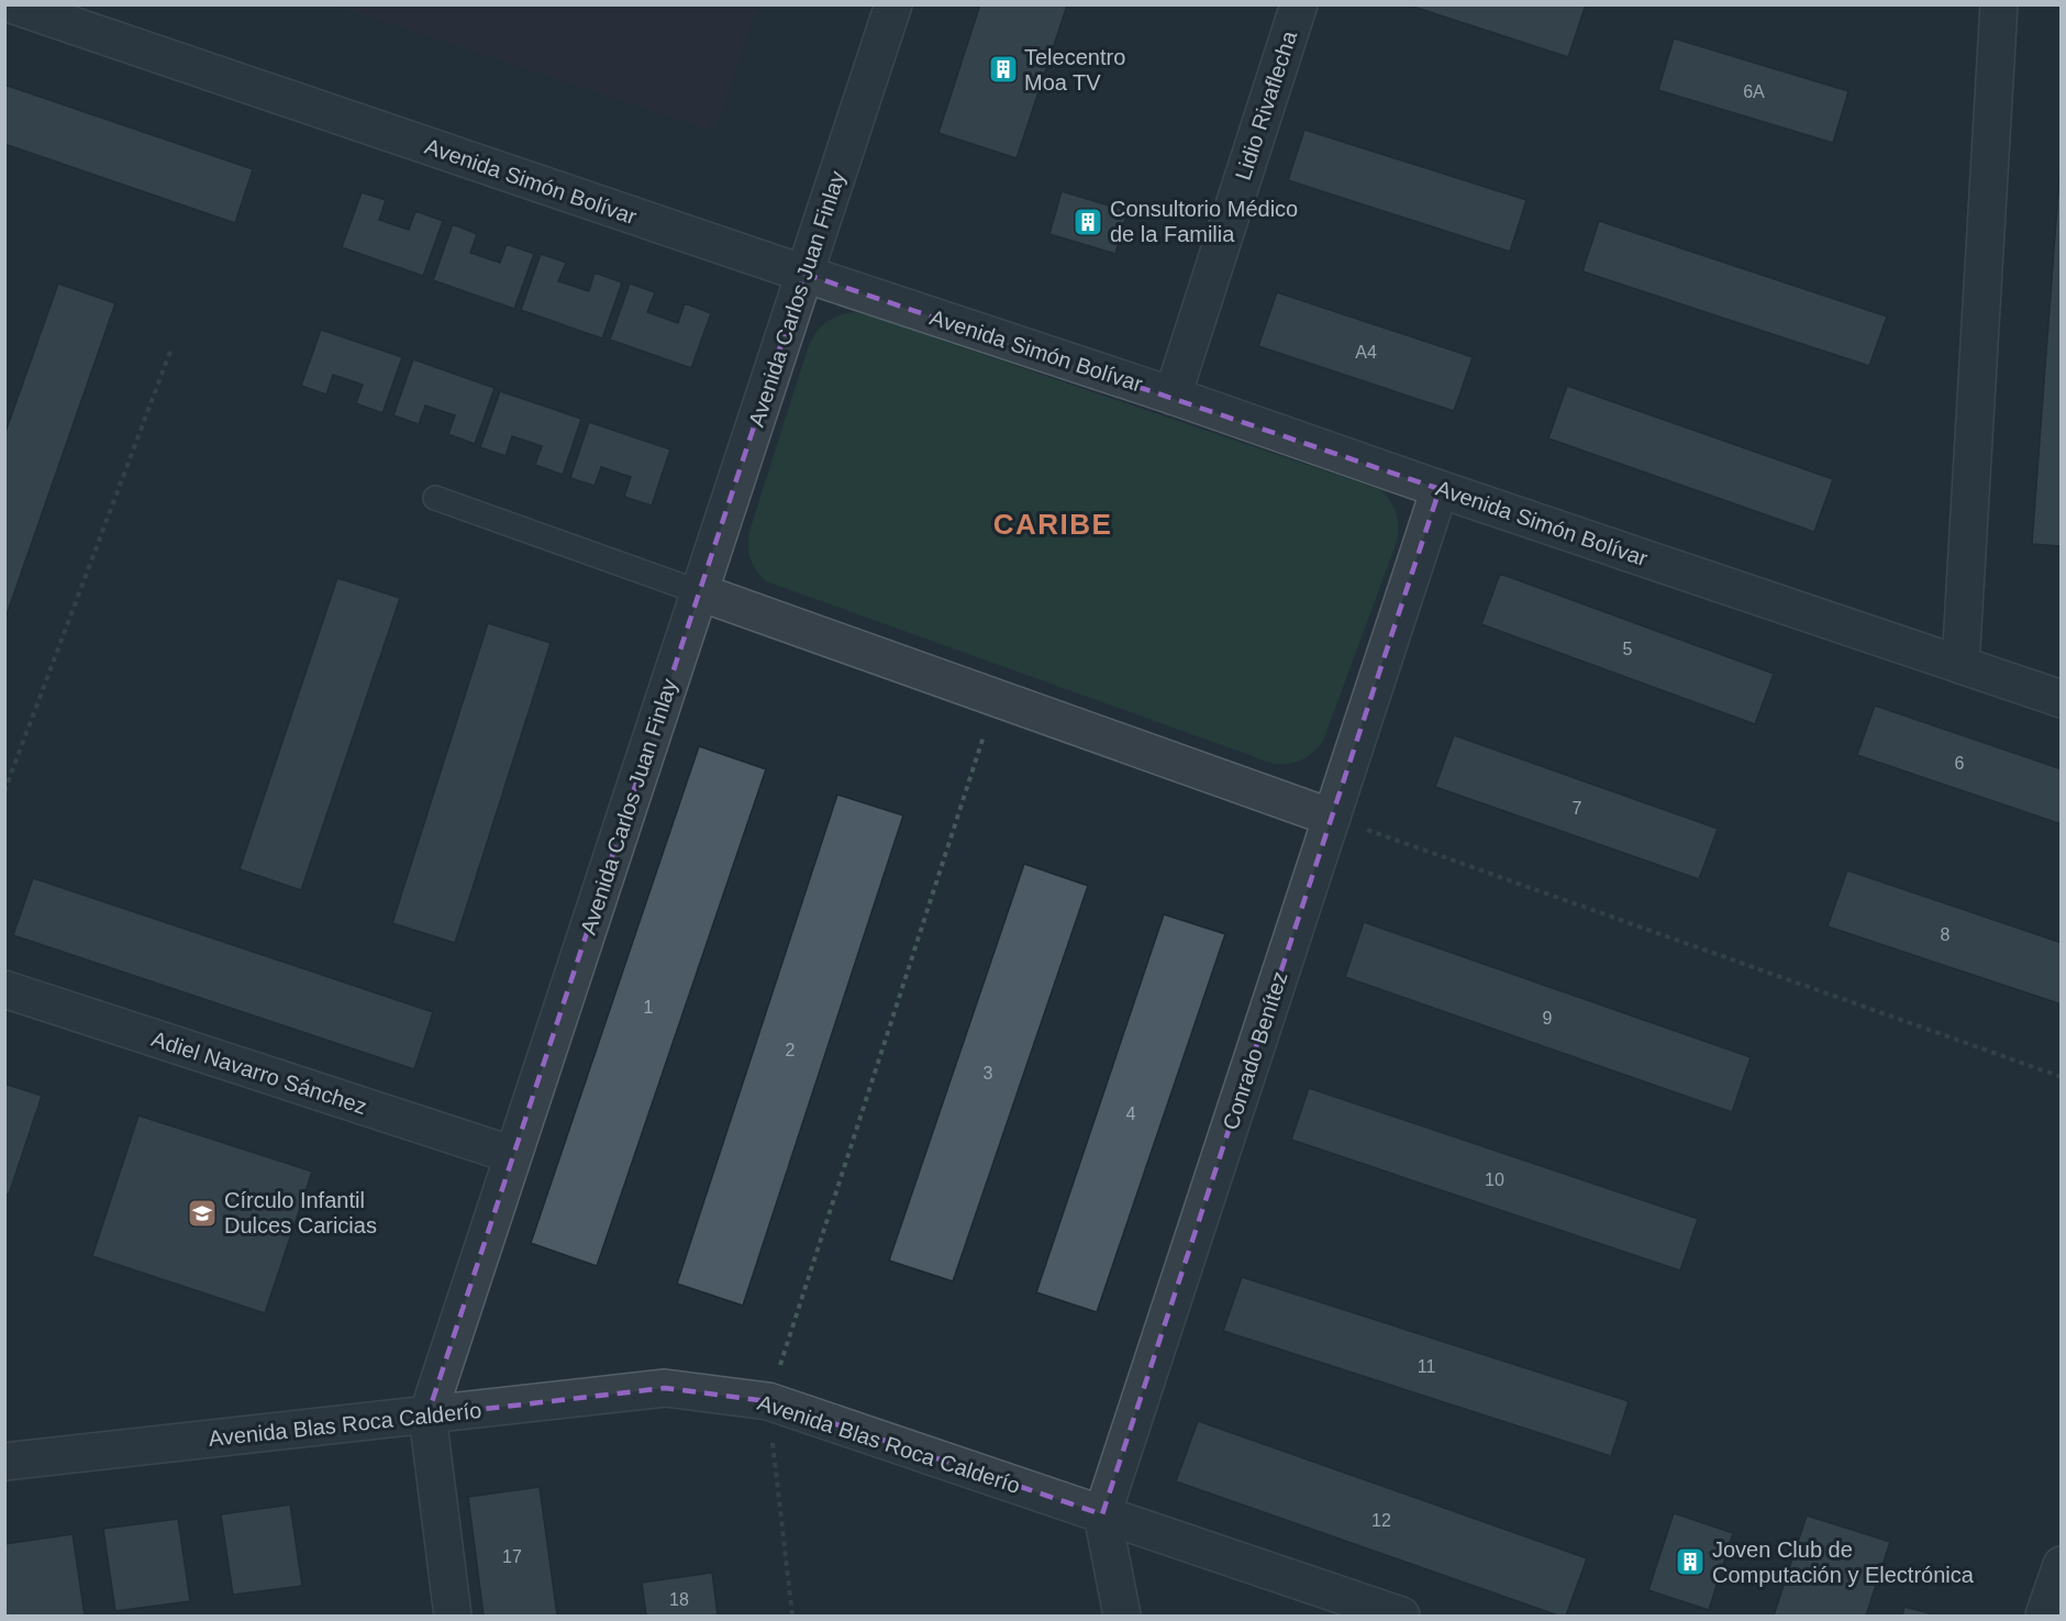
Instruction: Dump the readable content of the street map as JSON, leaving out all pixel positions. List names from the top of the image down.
{
  "streets": {
    "street": [
      "Lidio Rivaflecha",
      "Avenida Simón Bolívar",
      "Avenida Carlos Juan Finlay",
      "Conrado Benítez",
      "Adiel Navarro Sánchez",
      "Avenida Blas Roca Calderío"
    ]
  },
  "crossings": [
    ["Lidio Rivaflecha", "Avenida Simón Bolívar"],
    ["Avenida Simón Bolívar", "Avenida Carlos Juan Finlay"],
    ["Avenida Simón Bolívar", "Conrado Benítez"],
    ["Avenida Carlos Juan Finlay", "Adiel Navarro Sánchez"],
    ["Avenida Carlos Juan Finlay", "Avenida Blas Roca Calderío"],
    ["Conrado Benítez", "Avenida Blas Roca Calderío"]
  ],
  "districts": ["CARIBE"],
  "places": {
    "building": ["Telecentro Moa TV", "Consultorio Médico de la Familia", "Joven Club de Computación y Electrónica"],
    "school or university": ["Círculo Infantil Dulces Caricias"]
  },
  "house_numbers": [
    "6A",
    "A4",
    "5",
    "6",
    "7",
    "8",
    "1",
    "9",
    "2",
    "3",
    "4",
    "10",
    "11",
    "12",
    "17",
    "18"
  ]
}
